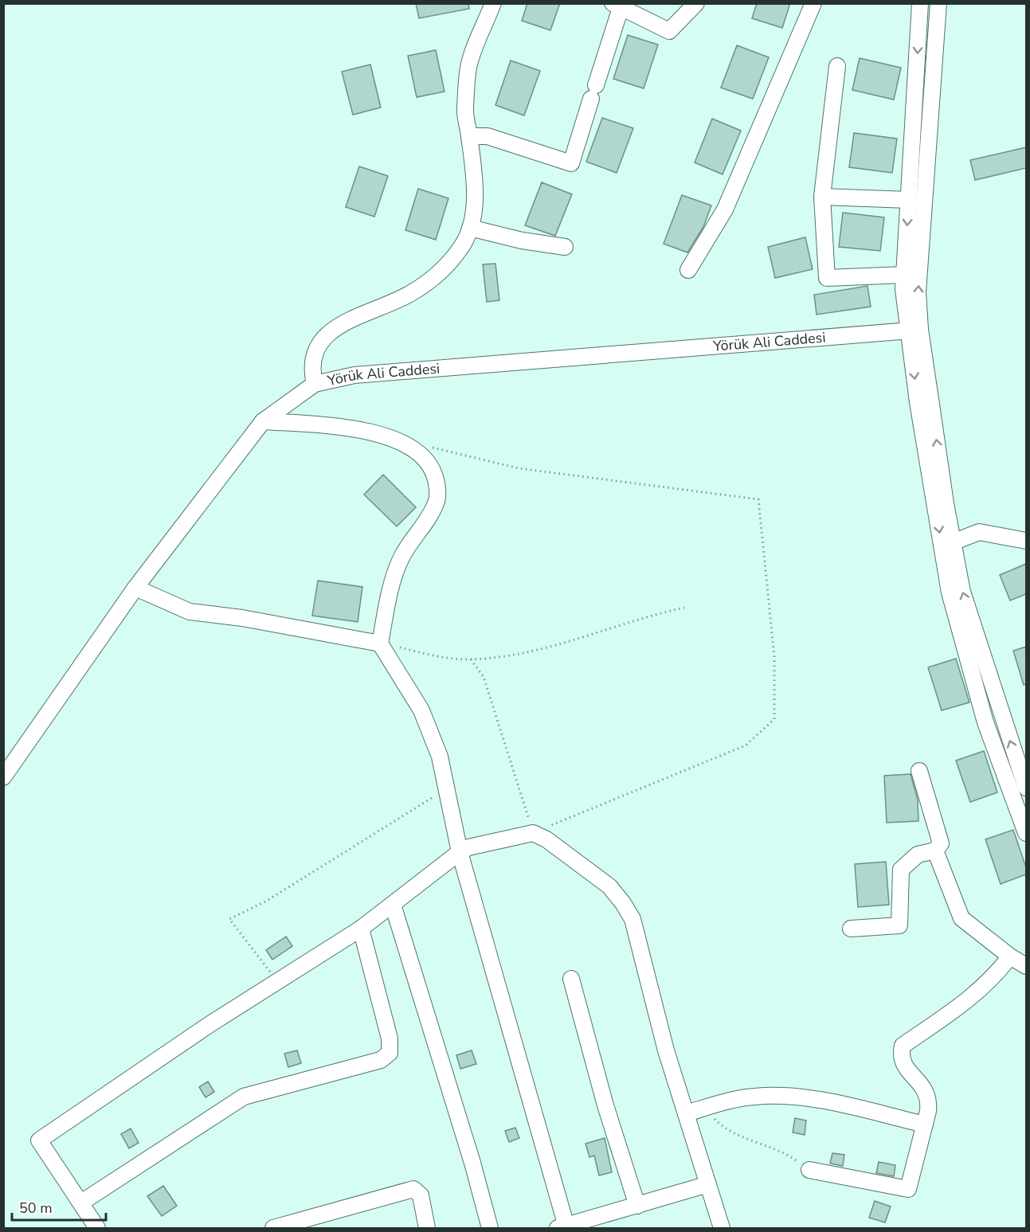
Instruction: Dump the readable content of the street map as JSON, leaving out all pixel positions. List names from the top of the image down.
{
  "streets": {
    "street": ["Yörük Ali Caddesi"]
  },
  "scale_bar": "50 m"
}
